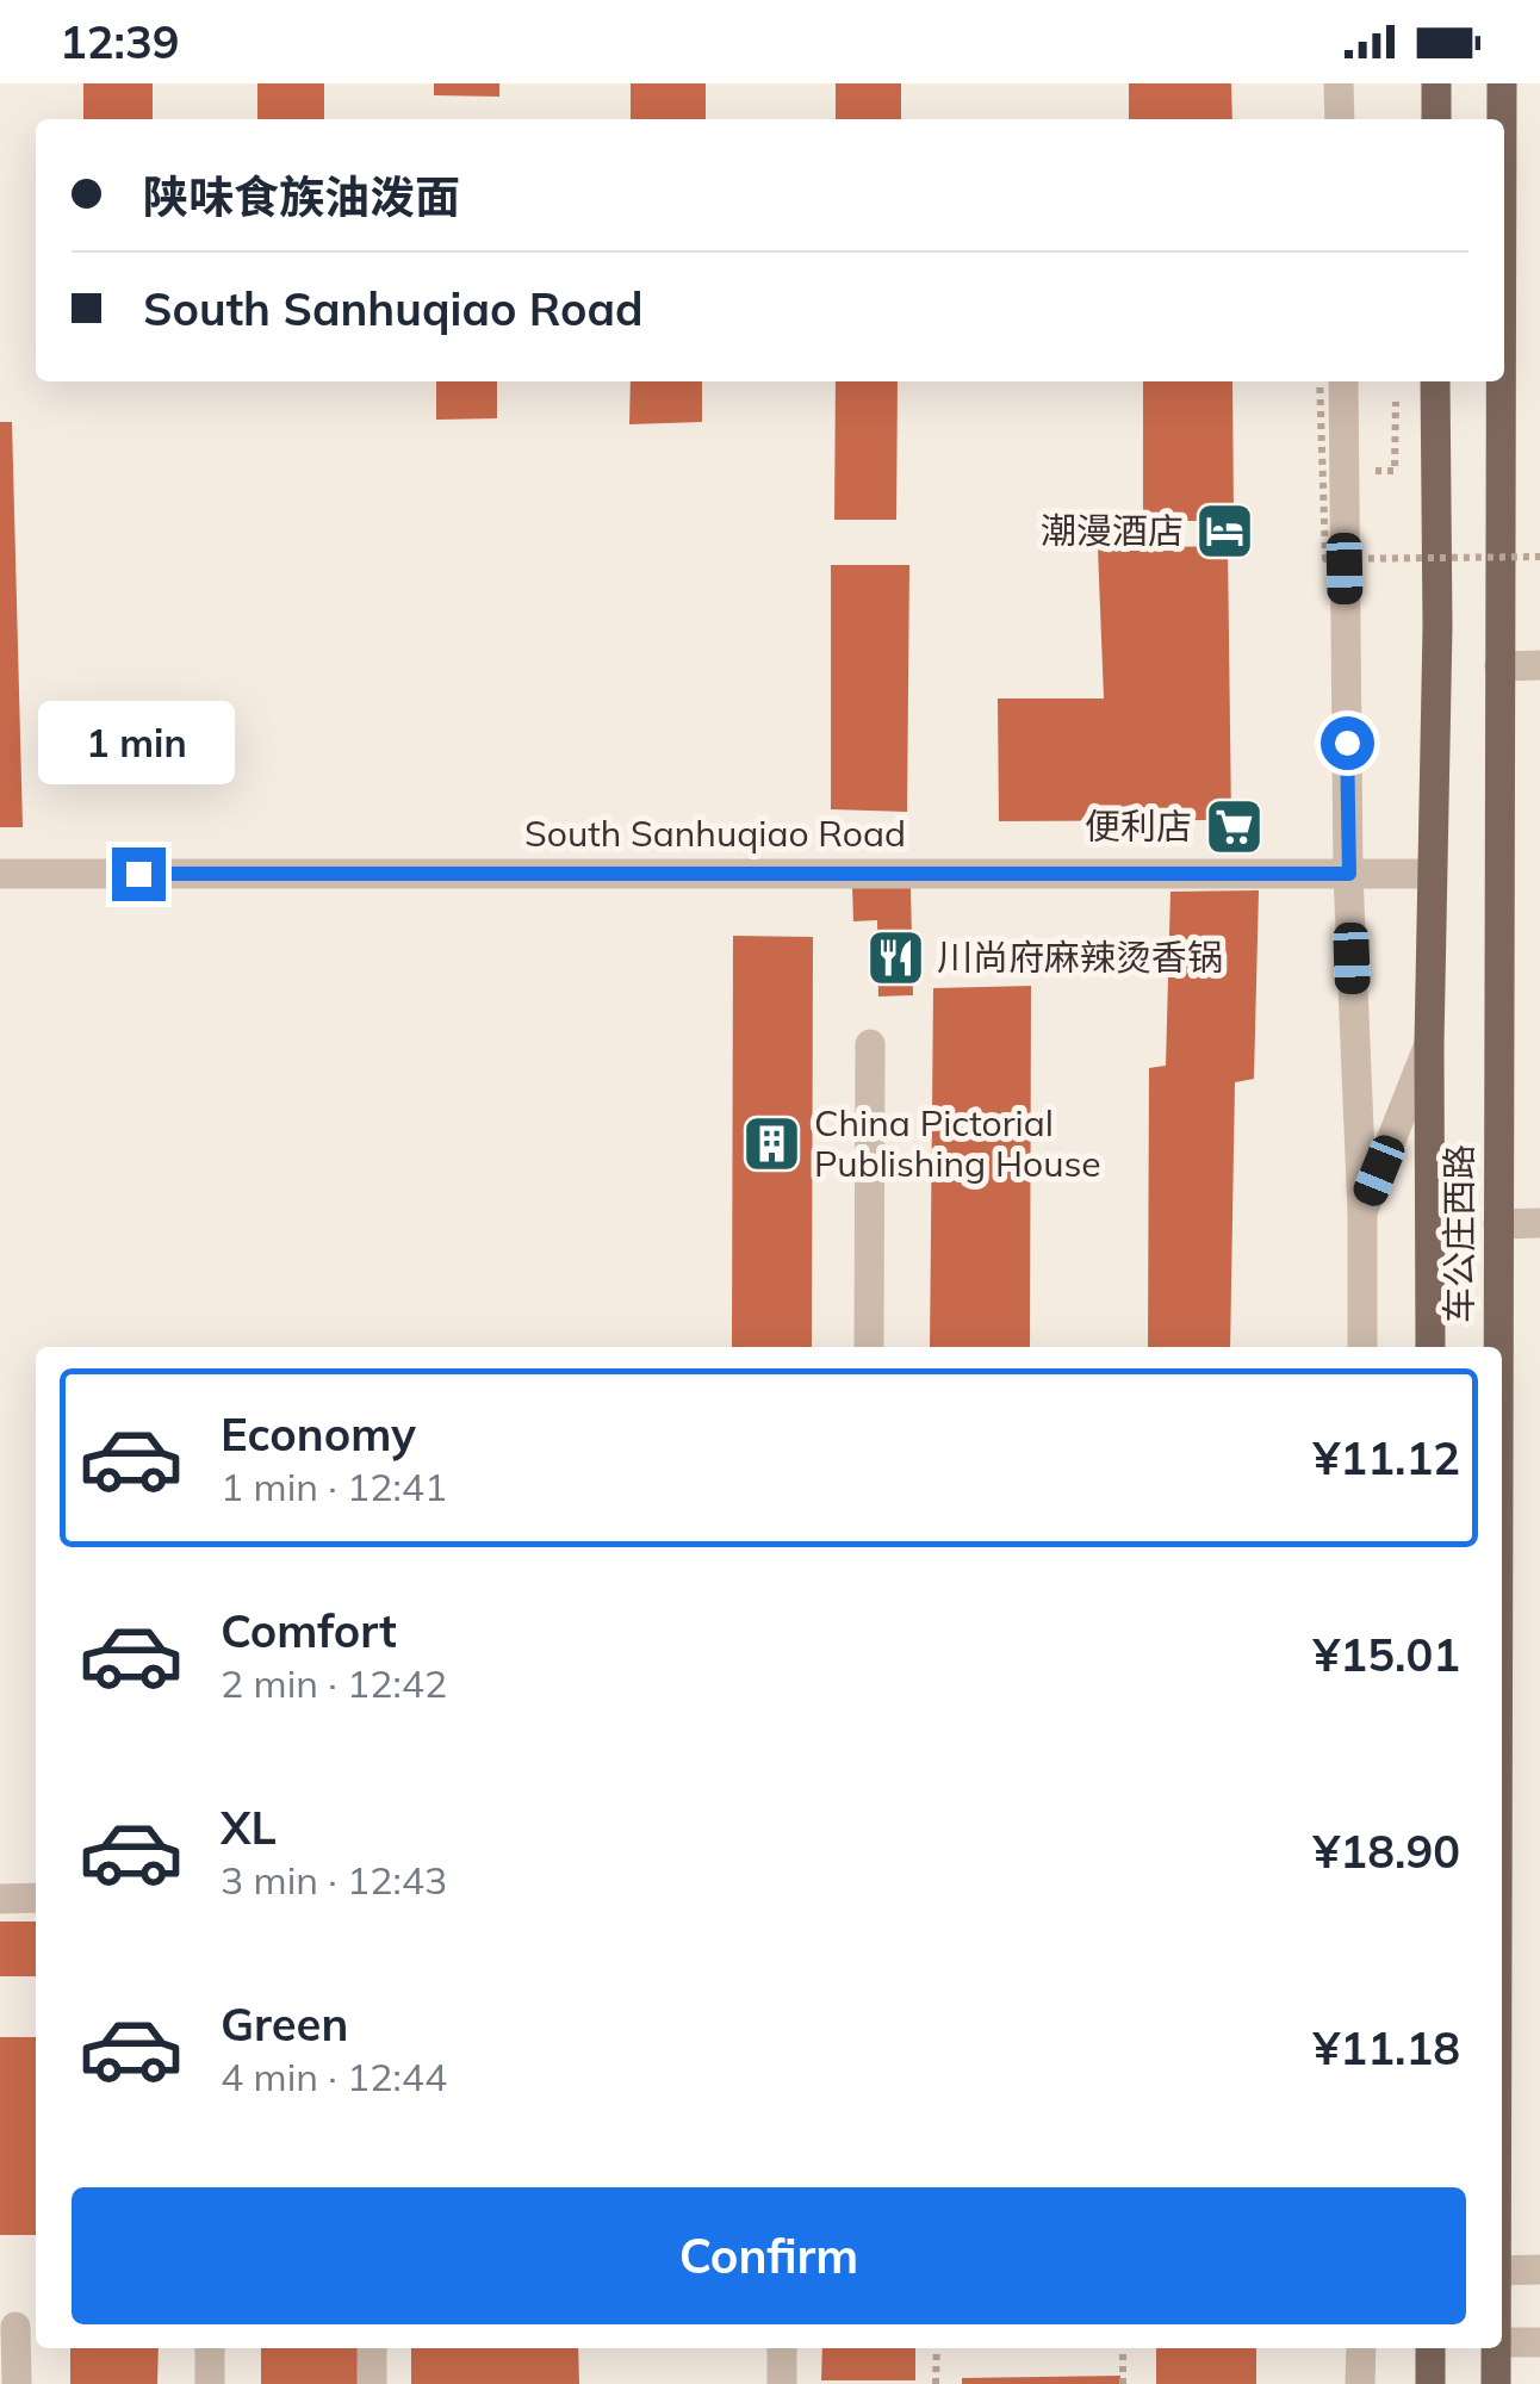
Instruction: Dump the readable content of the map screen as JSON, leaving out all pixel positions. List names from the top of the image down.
{
  "streets": {
    "main road": ["车公庄西路"],
    "street": ["South Sanhuqiao Road"]
  },
  "places": {
    "hotel": ["潮漫酒店"],
    "supermarket": ["便利店"],
    "restaurant": ["川尚府麻辣烫香锅"],
    "building": ["China Pictorial Publishing House"]
  },
  "page": {
    "status": "12:39",
    "banner": ["陕味食族油泼面", "South Sanhuqiao Road"],
    "bubble": "1 min",
    "list": [
      {
        "name": "Economy",
        "note": "1 min · 12:41",
        "value": "¥11.12"
      },
      {
        "name": "Comfort",
        "note": "2 min · 12:42",
        "value": "¥15.01"
      },
      {
        "name": "XL",
        "note": "3 min · 12:43",
        "value": "¥18.90"
      },
      {
        "name": "Green",
        "note": "4 min · 12:44",
        "value": "¥11.18"
      }
    ],
    "buttons": "Confirm"
  }
}
